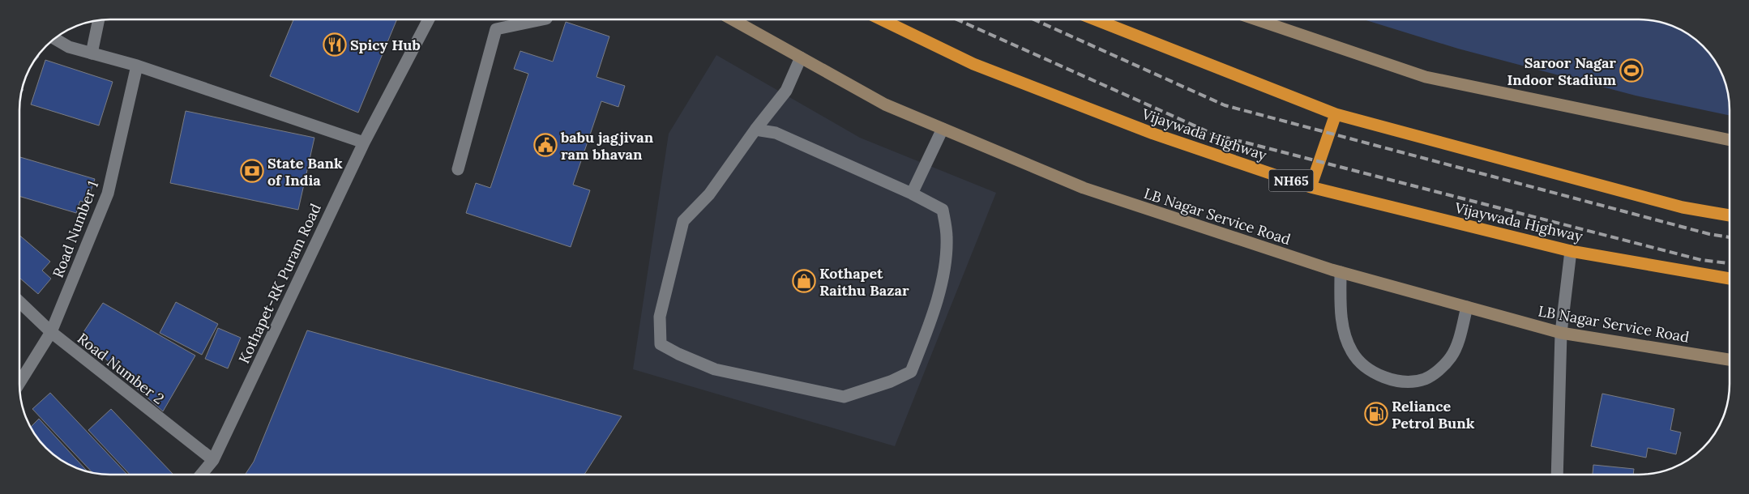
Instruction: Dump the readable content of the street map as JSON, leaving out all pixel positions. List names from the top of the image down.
{
  "streets": {
    "highway": ["Vijaywada Highway", "NH65"],
    "street": [
      "LB Nagar Service Road",
      "Road Number 1",
      "Kothapet-RK Puram Road",
      "Road Number 2"
    ]
  },
  "crossings": [
    ["Road Number 1", "Road Number 2"],
    ["Kothapet-RK Puram Road", "Road Number 2"]
  ],
  "places": {
    "restaurant": ["Spicy Hub"],
    "sports": ["Saroor Nagar Indoor Stadium"],
    "public building": ["babu jagjivan ram bhavan"],
    "bank": ["State Bank of India"],
    "shop": ["Kothapet Raithu Bazar"],
    "fuel station": ["Reliance Petrol Bunk"]
  }
}
